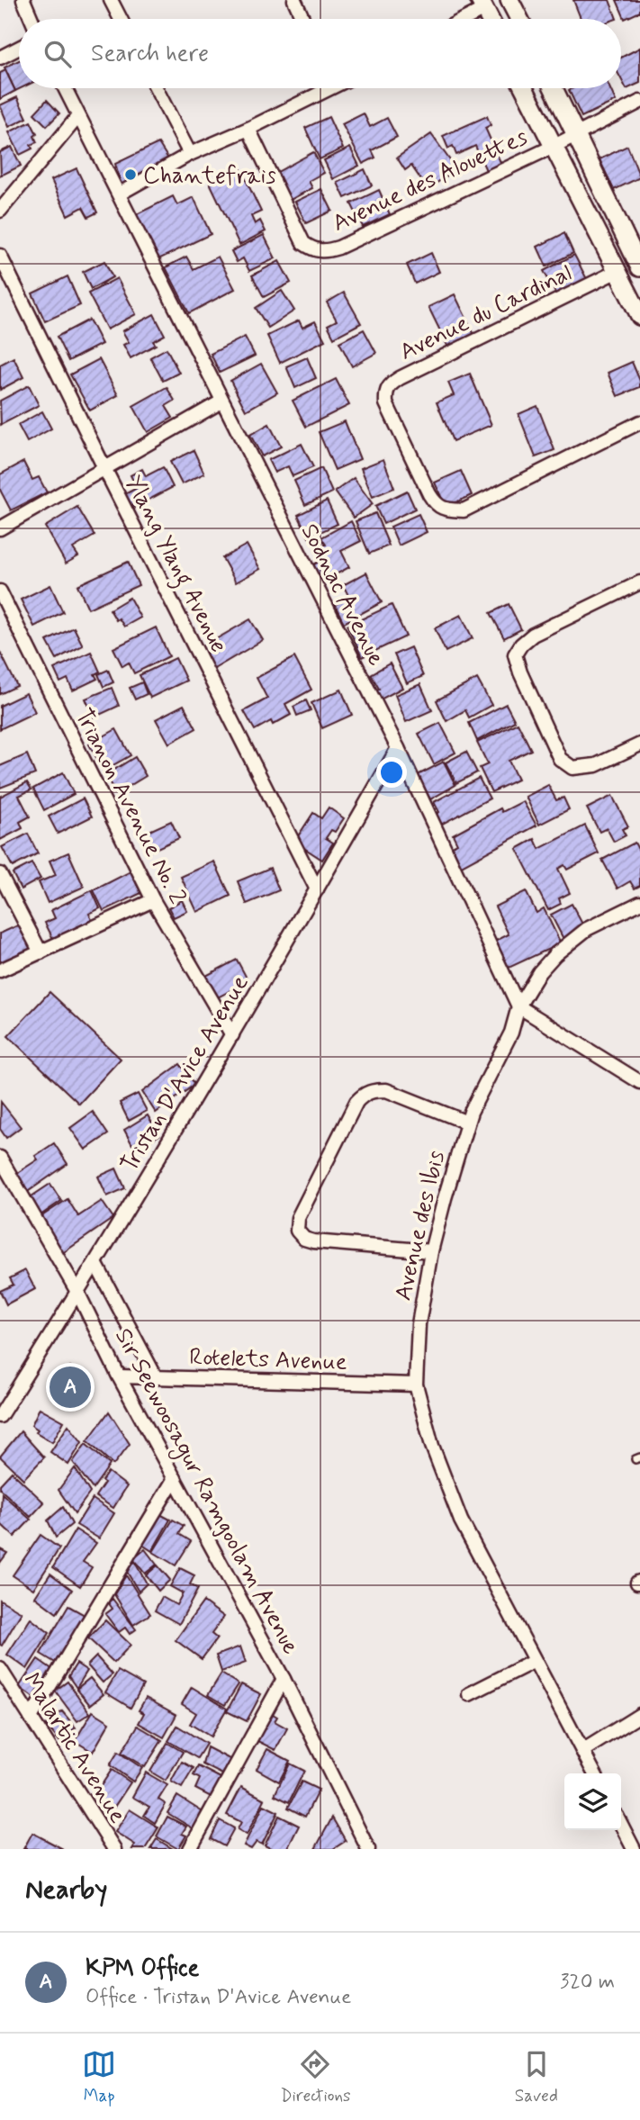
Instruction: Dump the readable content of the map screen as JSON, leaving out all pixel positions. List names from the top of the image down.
{
  "streets": {
    "street": [
      "Avenue des Alouettes",
      "Avenue du Cardinal",
      "Ylang Ylang Avenue",
      "Sodnac Avenue",
      "Trianon Avenue No. 2",
      "Tristan D'Avice Avenue",
      "Avenue des Ibis",
      "Rotelets Avenue",
      "Sir Seewoosagur Ramgoolam Avenue",
      "Malartic Avenue"
    ]
  },
  "crossings": [
    ["Ylang Ylang Avenue", "Tristan D'Avice Avenue"],
    ["Sodnac Avenue", "Tristan D'Avice Avenue"],
    ["Sodnac Avenue", "Avenue des Ibis"],
    ["Trianon Avenue No. 2", "Tristan D'Avice Avenue"],
    ["Tristan D'Avice Avenue", "Sir Seewoosagur Ramgoolam Avenue"],
    ["Avenue des Ibis", "Rotelets Avenue"],
    ["Rotelets Avenue", "Sir Seewoosagur Ramgoolam Avenue"]
  ],
  "places": ["Chantefrais"],
  "page": {
    "search": "Search here",
    "pins": "A",
    "heading": "Nearby",
    "list": [
      {
        "mark": "A",
        "name": "KPM Office",
        "note": "Office · Tristan D'Avice Avenue",
        "value": "320 m"
      }
    ],
    "nav": ["Map", "Directions", "Saved"]
  }
}
